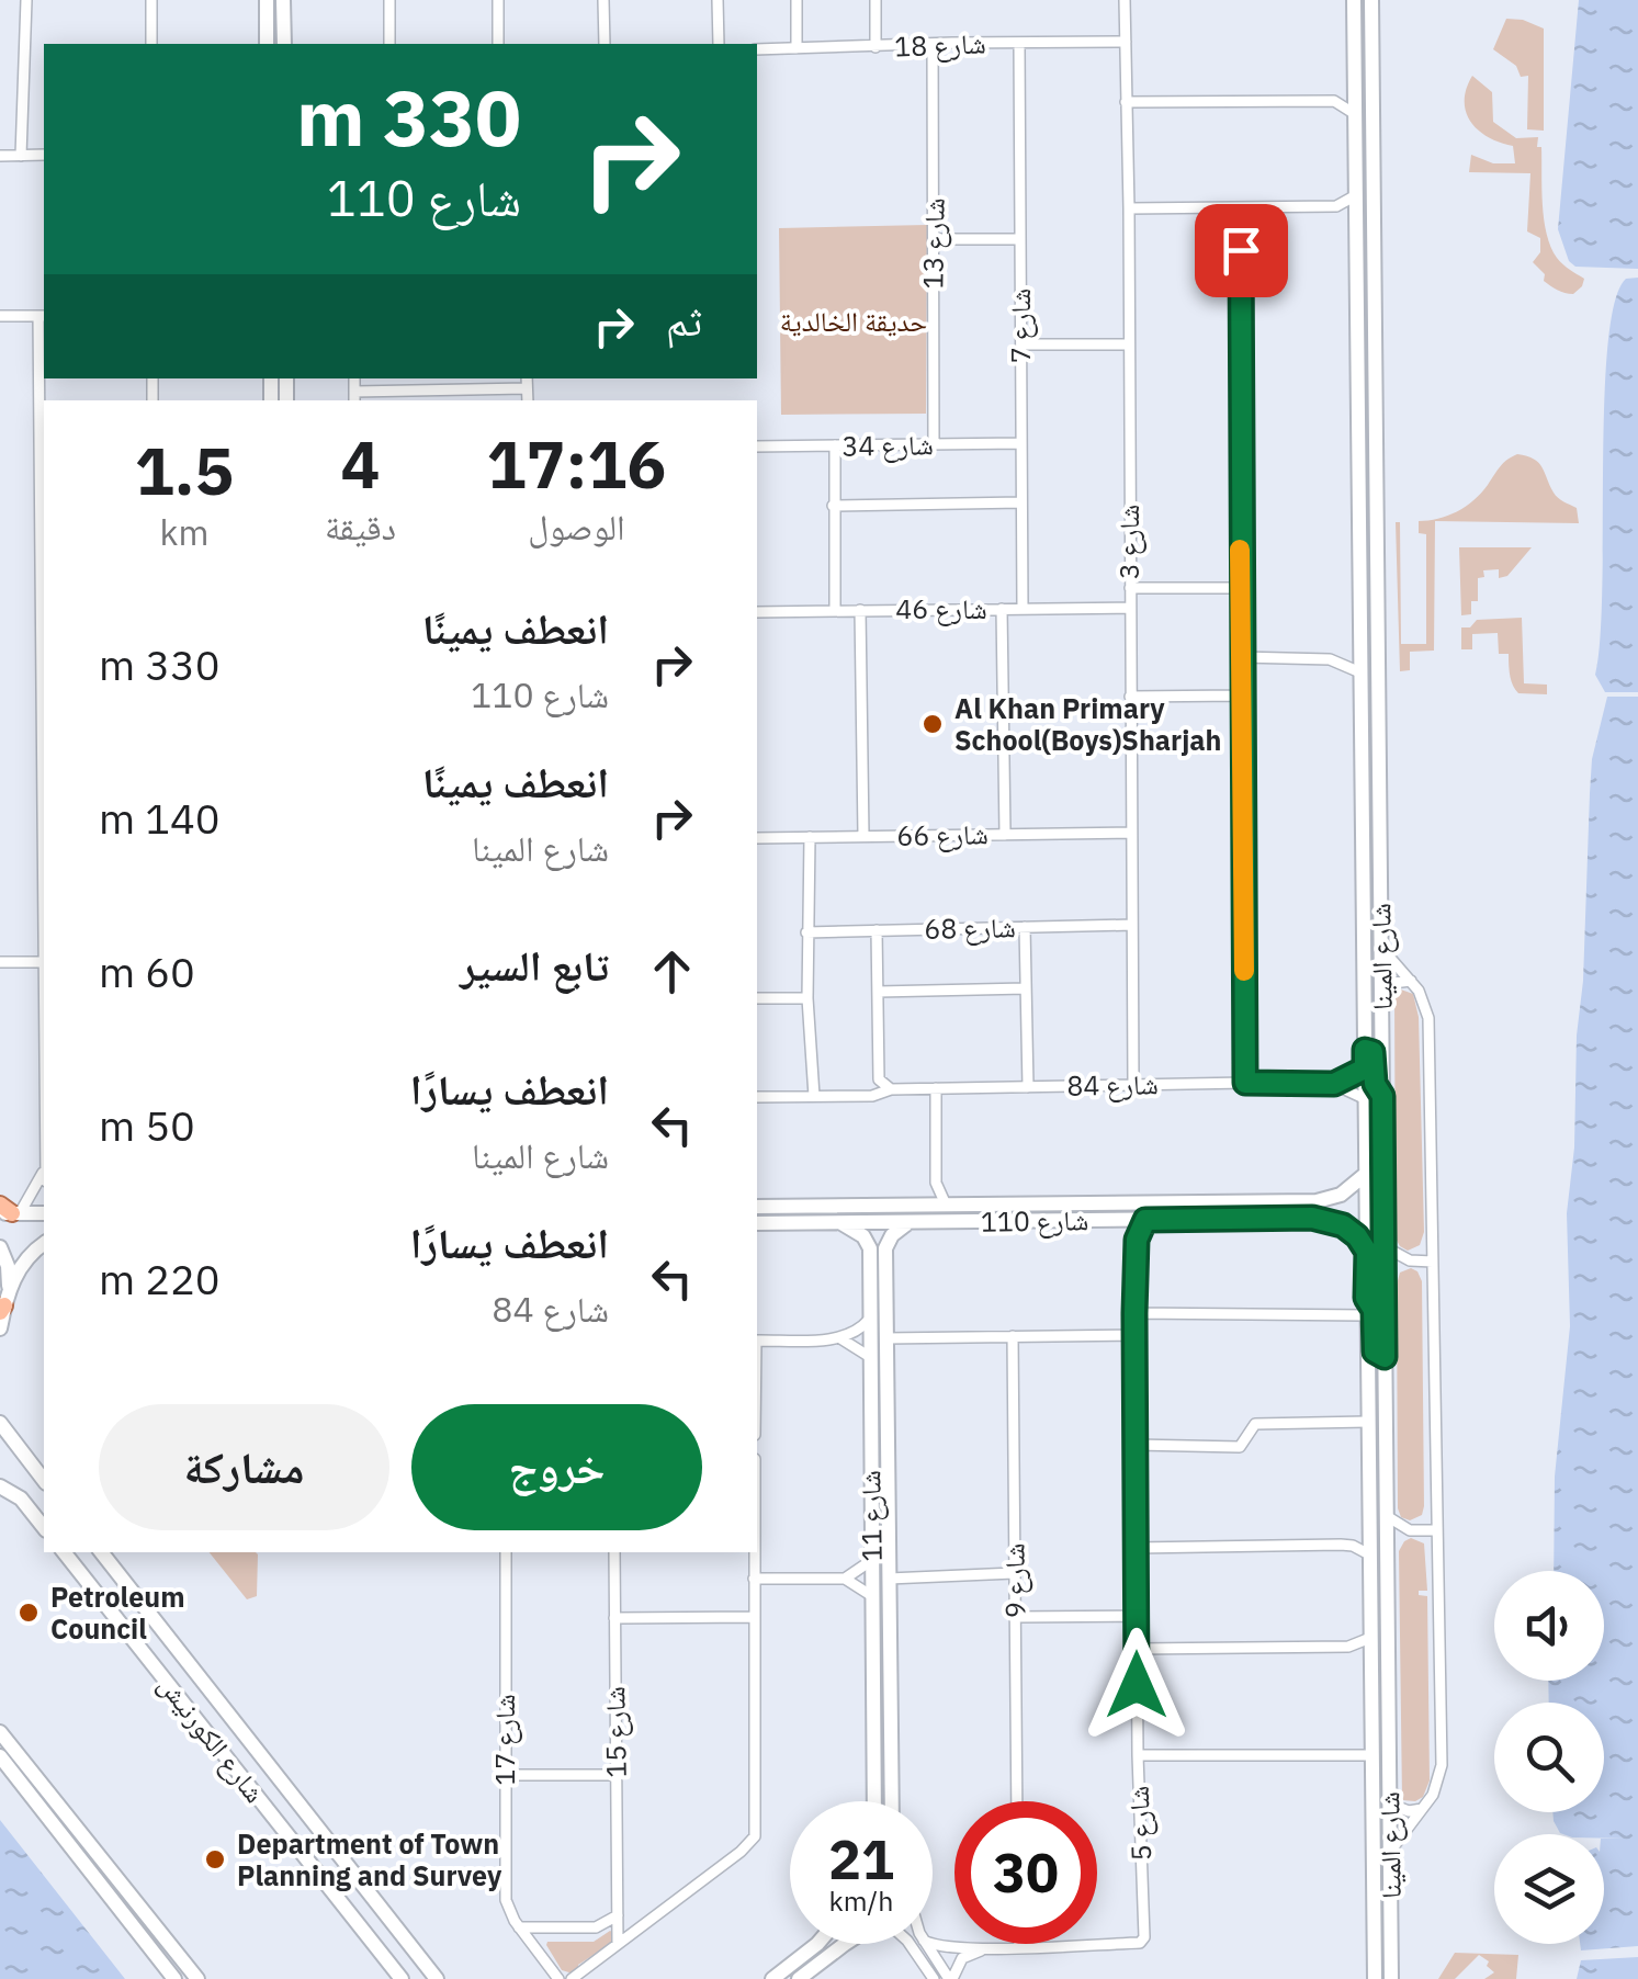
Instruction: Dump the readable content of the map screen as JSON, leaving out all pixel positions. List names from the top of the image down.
{
  "streets": {
    "main road": [
      "شارع المينا",
      "شارع 110",
      "شارع 11",
      "شارع الكورنيش"
    ],
    "street": [
      "شارع 18",
      "شارع 13",
      "شارع 7",
      "شارع 34",
      "شارع 3",
      "شارع 46",
      "شارع 66",
      "شارع 68",
      "شارع 84",
      "شارع 9",
      "شارع 15",
      "شارع 17",
      "شارع 5"
    ]
  },
  "crossings": [
    ["شارع 18", "شارع 13"],
    ["شارع 18", "شارع 7"],
    ["شارع 18", "شارع 3"],
    ["شارع 13", "شارع 34"],
    ["شارع 7", "شارع 34"],
    ["شارع 7", "شارع 46"],
    ["شارع 3", "شارع 46"],
    ["شارع 3", "شارع 66"],
    ["شارع 3", "شارع 68"],
    ["شارع 3", "شارع 84"],
    ["شارع المينا", "شارع 84"],
    ["شارع 110", "شارع 11"],
    ["شارع 110", "شارع 5"]
  ],
  "parks": ["حديقة الخالدية"],
  "places": ["Al Khan Primary School(Boys)Sharjah", "Petroleum Council", "Department of Town Planning and Survey"],
  "page": {
    "turn": ["330 m", "شارع 110"],
    "then": "ثم",
    "eta": [
      "17:16",
      "الوصول",
      "4",
      "دقيقة",
      "1.5",
      "km"
    ],
    "list": [
      {
        "name": "انعطف يمينًا",
        "note": "شارع 110",
        "value": "330 m"
      },
      {
        "name": "انعطف يمينًا",
        "note": "شارع المينا",
        "value": "140 m"
      },
      {
        "name": "تابع السير",
        "value": "60 m"
      },
      {
        "name": "انعطف يسارًا",
        "note": "شارع المينا",
        "value": "50 m"
      },
      {
        "name": "انعطف يسارًا",
        "note": "شارع 84",
        "value": "220 m"
      }
    ],
    "buttons": ["خروج", "مشاركة"],
    "speed": "21 km/h",
    "limit": "30"
  }
}
